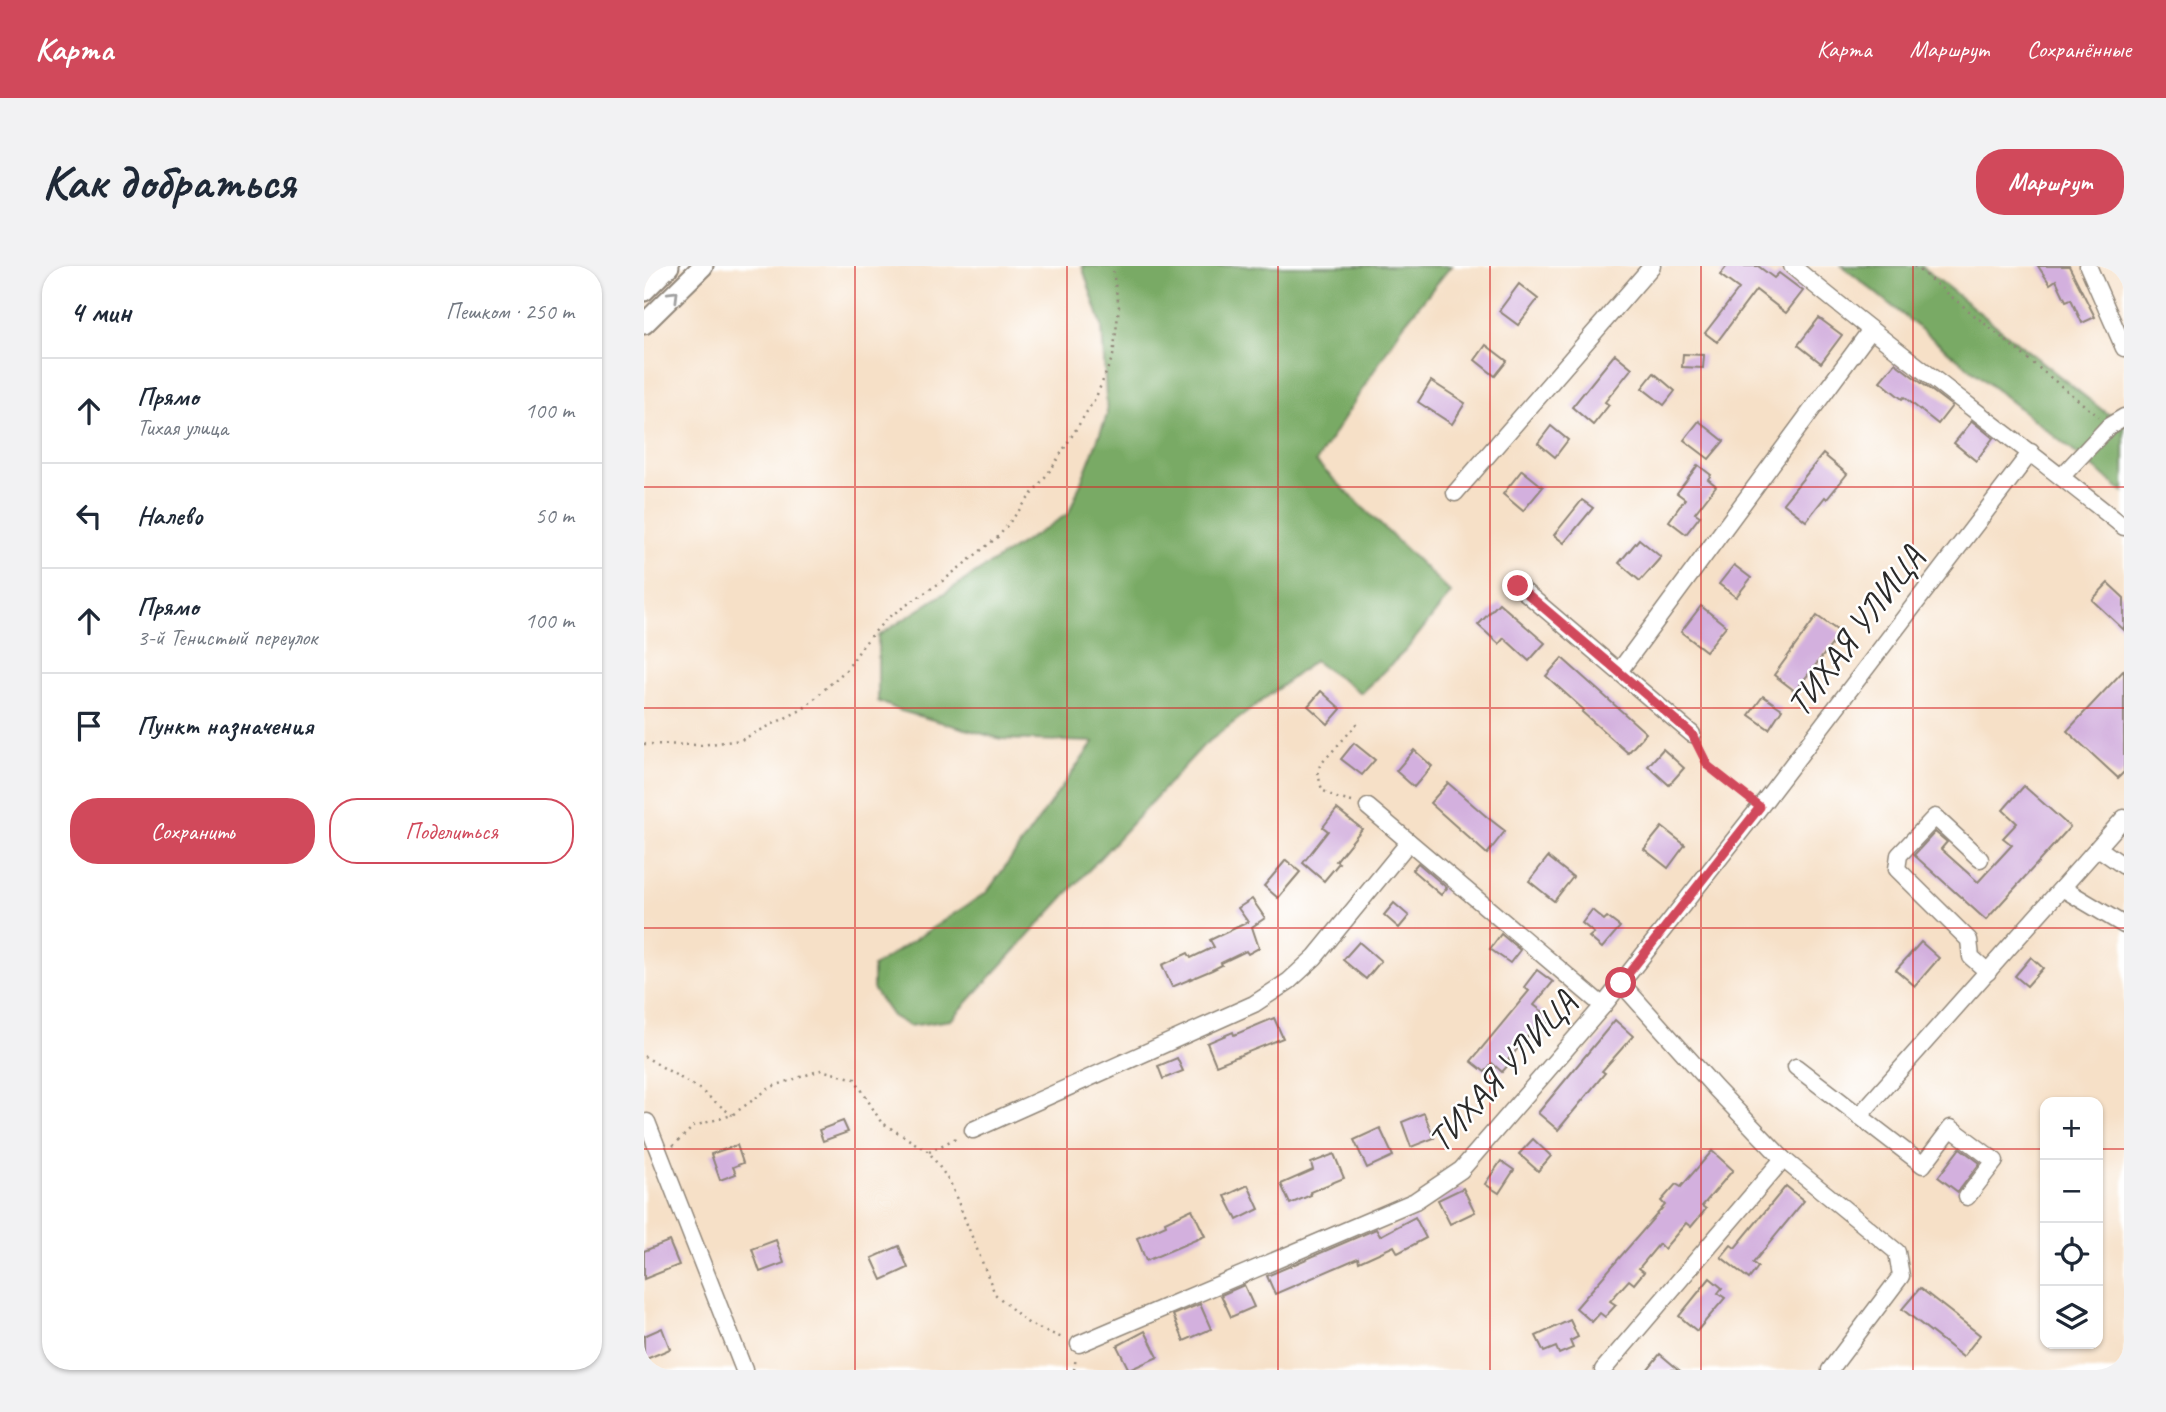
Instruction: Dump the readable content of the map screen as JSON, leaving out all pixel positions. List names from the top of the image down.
{
  "streets": {
    "street": ["ТИХАЯ УЛИЦА"]
  },
  "page": {
    "header": "Карта",
    "nav": ["Карта", "Маршрут", "Сохранённые"],
    "buttons": [
      "Маршрут",
      ["Сохранить", "Поделиться"]
    ],
    "title": "Как добраться",
    "heading": ["4 мин", "Пешком · 250 m"],
    "list": [
      ["Прямо", "Тихая улица", "100 m"],
      ["Налево", "50 m"],
      ["Прямо", "3-й Тенистый переулок", "100 m"],
      "Пункт назначения"
    ],
    "map_buttons": ["+", "−"]
  }
}
